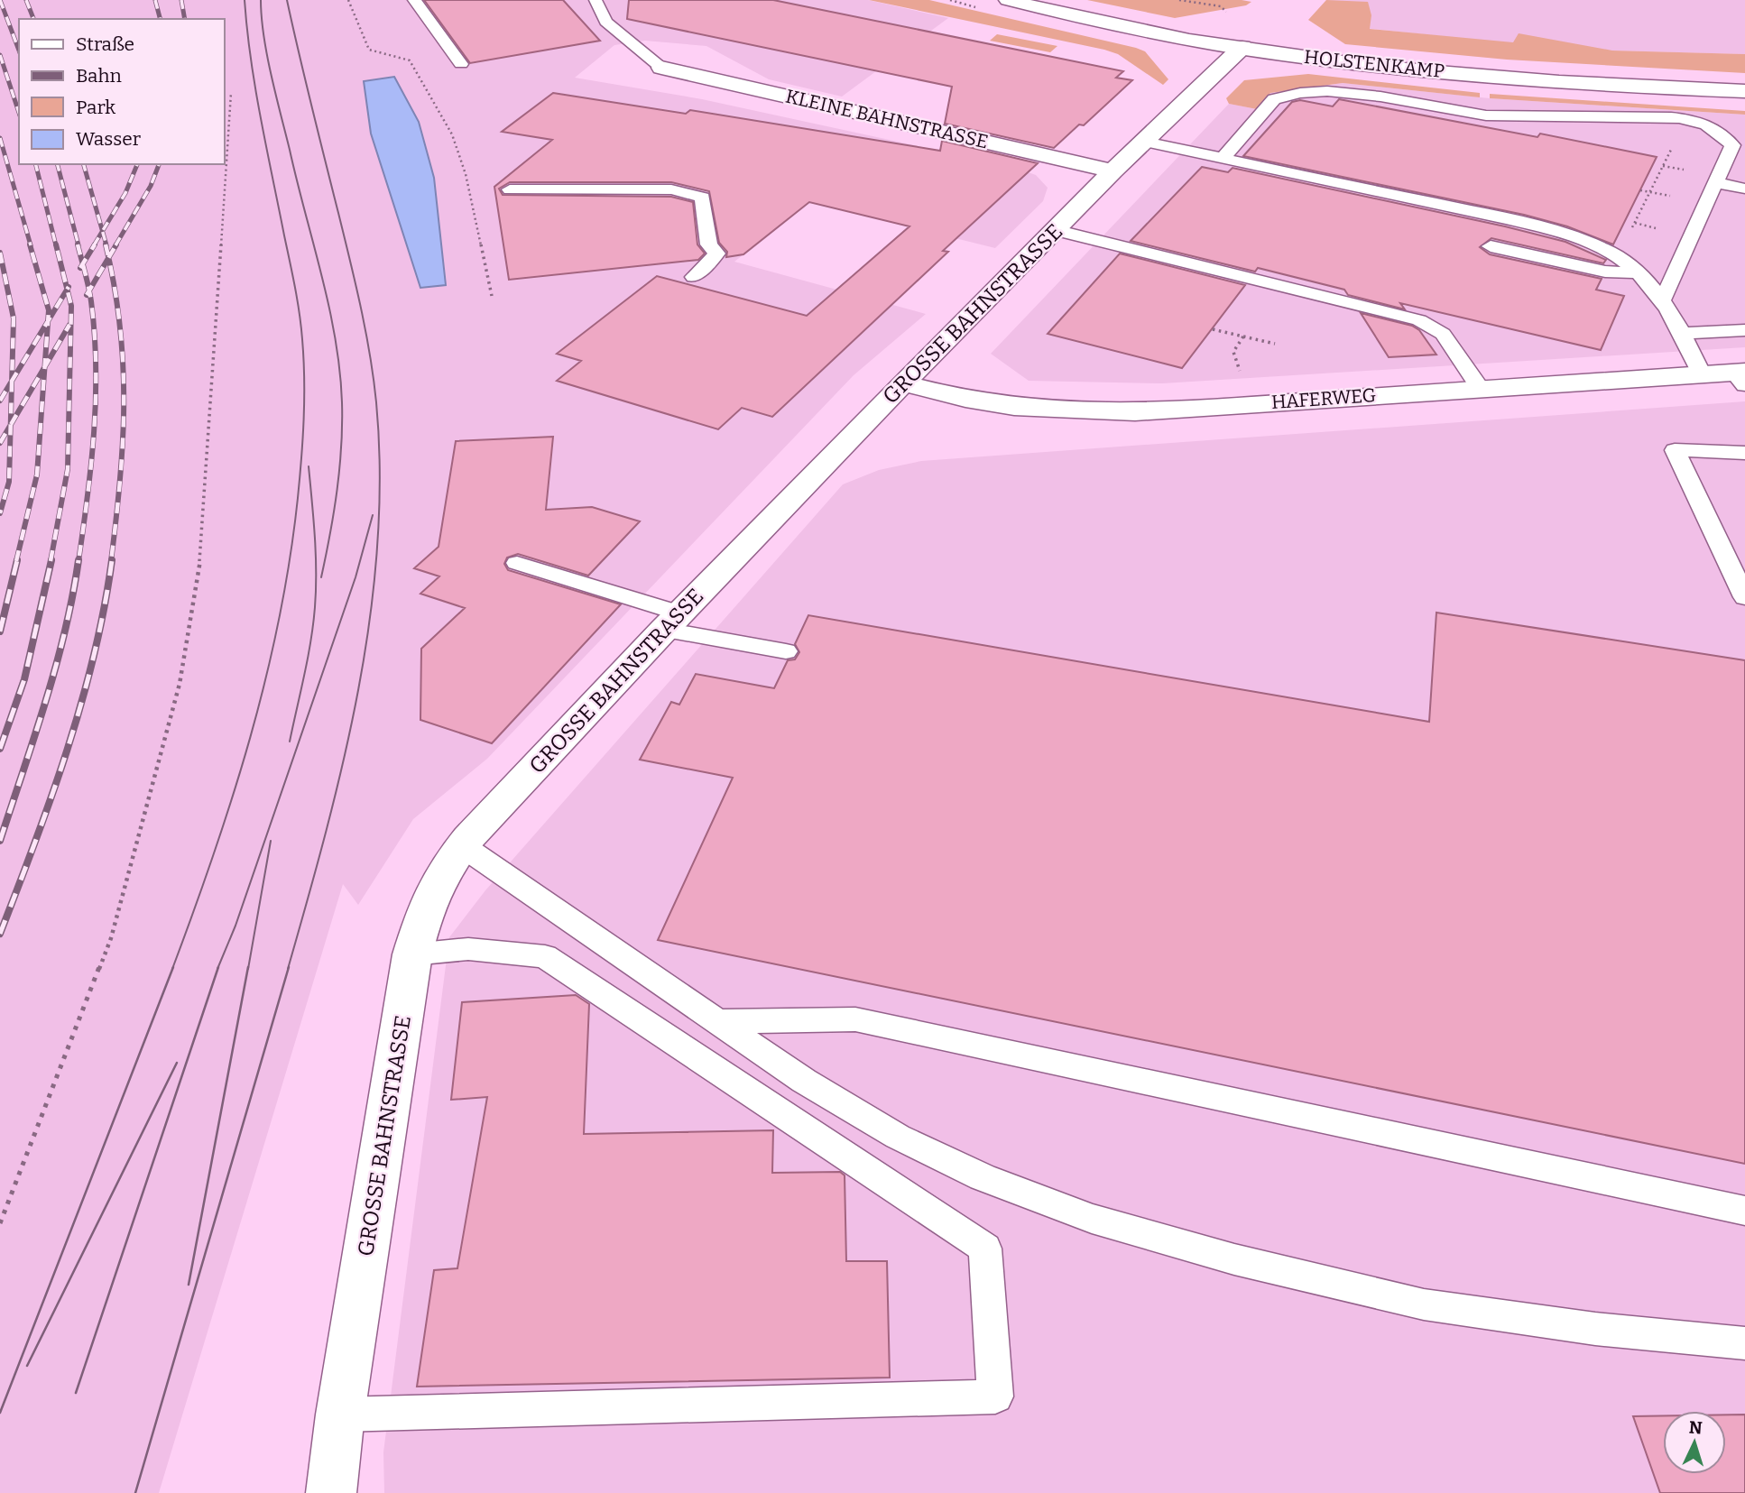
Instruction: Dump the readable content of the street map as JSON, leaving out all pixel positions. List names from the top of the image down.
{
  "streets": {
    "street": [
      "HOLSTENKAMP",
      "KLEINE BAHNSTRASSE",
      "GROSSE BAHNSTRASSE",
      "HAFERWEG"
    ]
  },
  "crossings": [
    ["HOLSTENKAMP", "GROSSE BAHNSTRASSE"],
    ["KLEINE BAHNSTRASSE", "GROSSE BAHNSTRASSE"],
    ["GROSSE BAHNSTRASSE", "HAFERWEG"]
  ],
  "legend": [
    "Straße",
    "Bahn",
    "Park",
    "Wasser"
  ],
  "north": "top"
}
